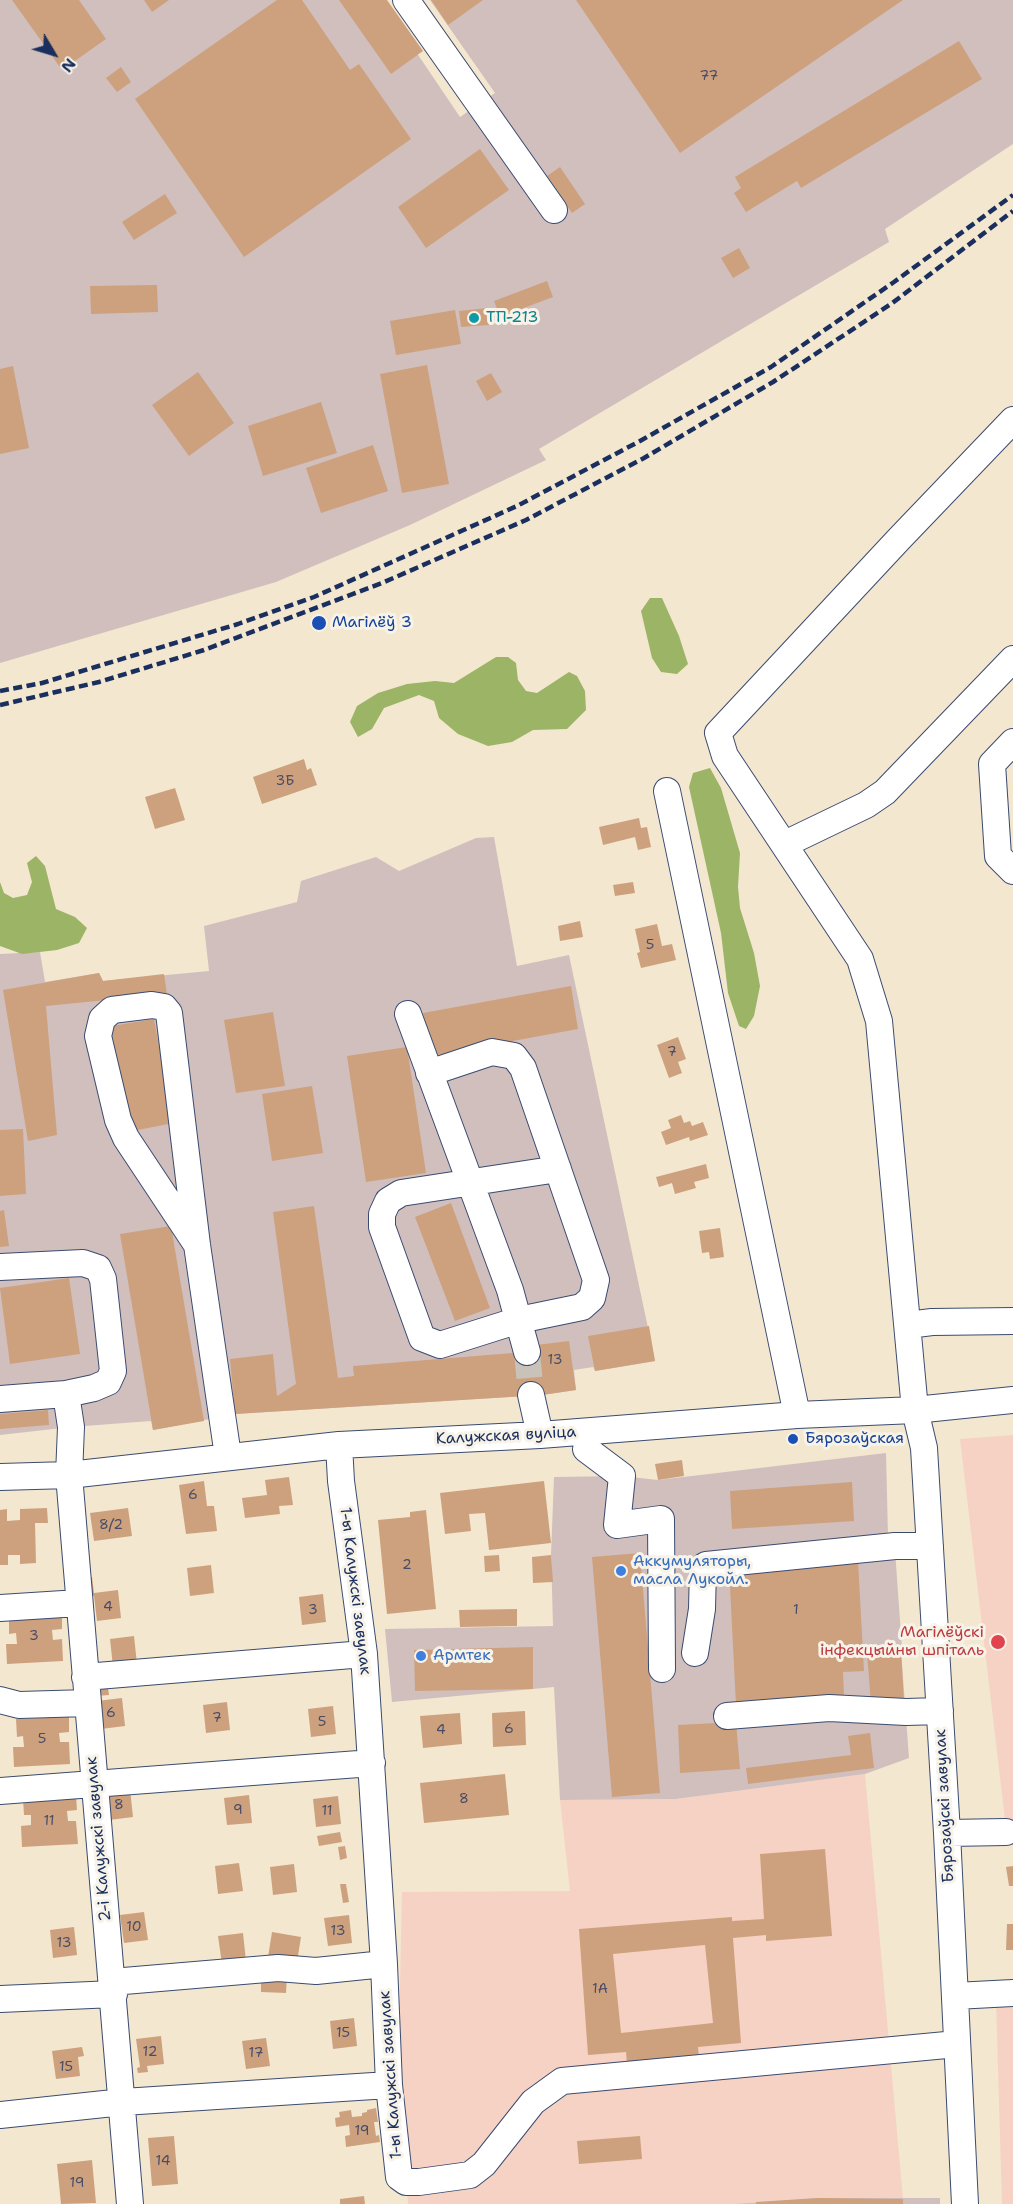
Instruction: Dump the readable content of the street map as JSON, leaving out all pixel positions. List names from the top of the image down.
{
  "streets": {
    "street": [
      "Калужская вуліца",
      "1-ы Калужскі завулак",
      "Бярозаўскі завулак",
      "2-і Калужскі завулак"
    ]
  },
  "crossings": [
    ["Калужская вуліца", "1-ы Калужскі завулак"],
    ["Калужская вуліца", "Бярозаўскі завулак"],
    ["Калужская вуліца", "2-і Калужскі завулак"],
    ["1-ы Калужскі завулак", "Бярозаўскі завулак"]
  ],
  "places": [
    "ТП-213",
    "Магілёў 3",
    "Бярозаўская",
    "Аккумуляторы, масла Лукойл.",
    "Магілёўскі інфекцыйны шпіталь",
    "Армтек"
  ],
  "house_numbers": [
    "77",
    "3Б",
    "5",
    "7",
    "13",
    "6",
    "8/2",
    "2",
    "4",
    "3",
    "1",
    "3",
    "6",
    "7",
    "5",
    "6",
    "4",
    "5",
    "8",
    "8",
    "9",
    "11",
    "11",
    "10",
    "13",
    "13",
    "1А",
    "15",
    "12",
    "17",
    "15",
    "19",
    "14",
    "19"
  ],
  "north": "bottom right"
}
